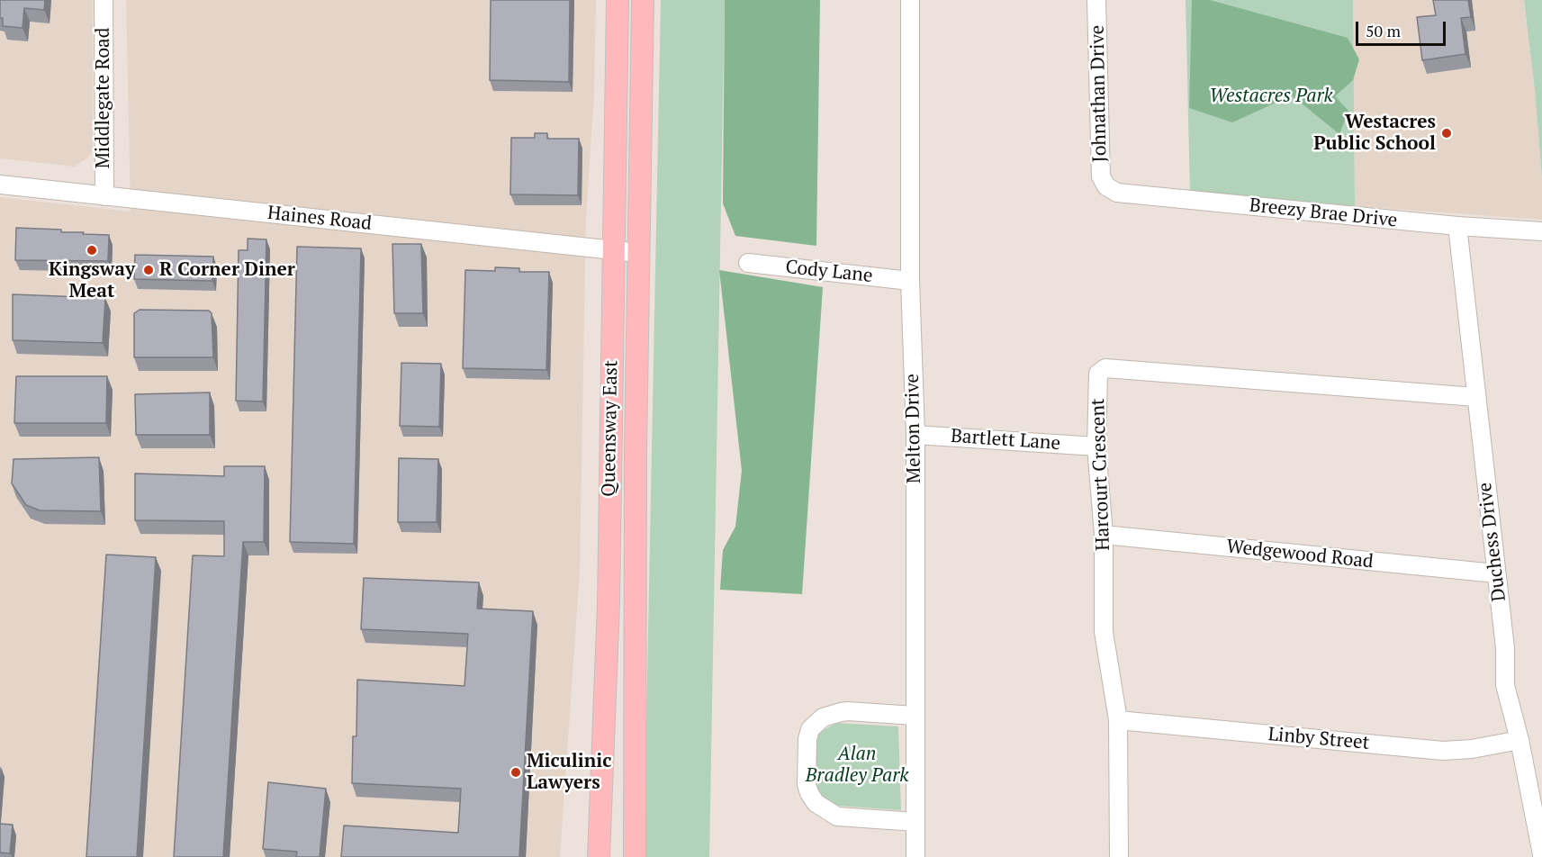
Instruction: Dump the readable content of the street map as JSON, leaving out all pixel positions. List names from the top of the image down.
{
  "streets": {
    "main road": ["Queensway East"],
    "street": [
      "Johnathan Drive",
      "Middlegate Road",
      "Breezy Brae Drive",
      "Haines Road",
      "Cody Lane",
      "Melton Drive",
      "Bartlett Lane",
      "Harcourt Crescent",
      "Duchess Drive",
      "Wedgewood Road",
      "Linby Street"
    ]
  },
  "crossings": [
    ["Johnathan Drive", "Breezy Brae Drive"],
    ["Middlegate Road", "Haines Road"],
    ["Breezy Brae Drive", "Duchess Drive"],
    ["Haines Road", "Queensway East"],
    ["Cody Lane", "Melton Drive"],
    ["Melton Drive", "Bartlett Lane"],
    ["Bartlett Lane", "Harcourt Crescent"],
    ["Harcourt Crescent", "Duchess Drive"],
    ["Harcourt Crescent", "Wedgewood Road"],
    ["Harcourt Crescent", "Linby Street"],
    ["Duchess Drive", "Wedgewood Road"],
    ["Duchess Drive", "Linby Street"]
  ],
  "parks": ["Westacres Park", "Alan Bradley Park"],
  "places": [
    "Westacres Public School",
    "Kingsway Meat",
    "R Corner Diner",
    "Miculinic Lawyers"
  ],
  "scale_bar": "50 m"
}
